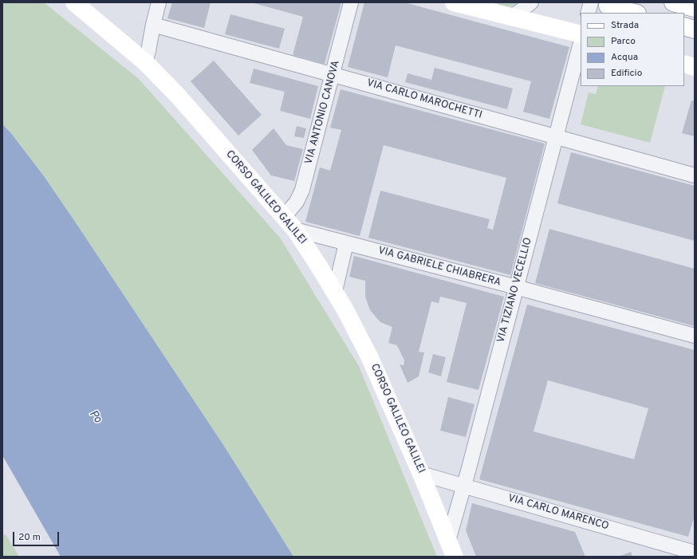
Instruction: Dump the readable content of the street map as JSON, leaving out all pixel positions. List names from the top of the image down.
{
  "streets": {
    "street": [
      "VIA CARLO MAROCHETTI",
      "VIA ANTONIO CANOVA",
      "CORSO GALILEO GALILEI",
      "VIA GABRIELE CHIABRERA",
      "VIA TIZIANO VECELLIO",
      "VIA CARLO MARENCO"
    ]
  },
  "crossings": [
    ["VIA CARLO MAROCHETTI", "VIA ANTONIO CANOVA"],
    ["VIA CARLO MAROCHETTI", "VIA TIZIANO VECELLIO"],
    ["VIA ANTONIO CANOVA", "CORSO GALILEO GALILEI"],
    ["CORSO GALILEO GALILEI", "VIA GABRIELE CHIABRERA"],
    ["CORSO GALILEO GALILEI", "VIA TIZIANO VECELLIO"],
    ["CORSO GALILEO GALILEI", "VIA CARLO MARENCO"],
    ["VIA GABRIELE CHIABRERA", "VIA TIZIANO VECELLIO"],
    ["VIA TIZIANO VECELLIO", "VIA CARLO MARENCO"]
  ],
  "water": ["Po"],
  "legend": [
    "Strada",
    "Parco",
    "Acqua",
    "Edificio"
  ],
  "scale_bar": "20 m"
}
